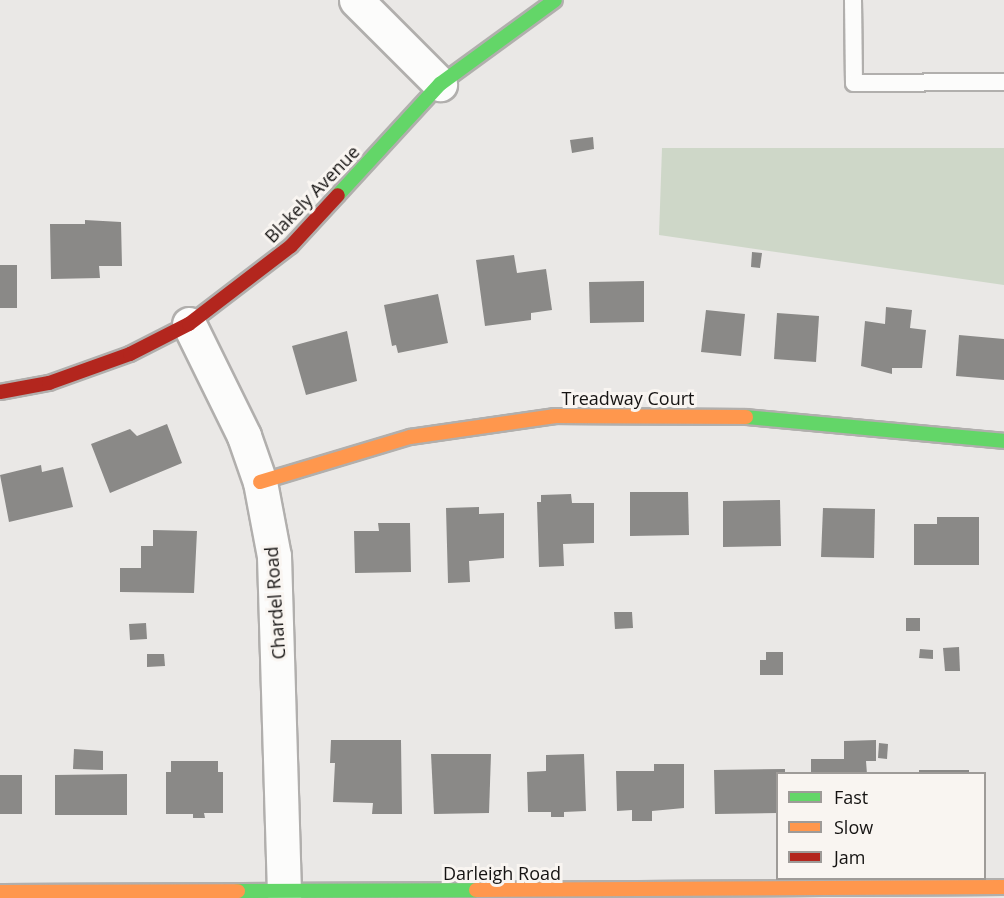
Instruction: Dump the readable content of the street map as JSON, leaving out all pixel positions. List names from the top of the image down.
{
  "streets": {
    "street": [
      "Blakely Avenue",
      "Treadway Court",
      "Chardel Road",
      "Darleigh Road"
    ]
  },
  "crossings": [
    ["Blakely Avenue", "Chardel Road"],
    ["Treadway Court", "Chardel Road"],
    ["Chardel Road", "Darleigh Road"]
  ],
  "legend": ["Fast", "Slow", "Jam"]
}
